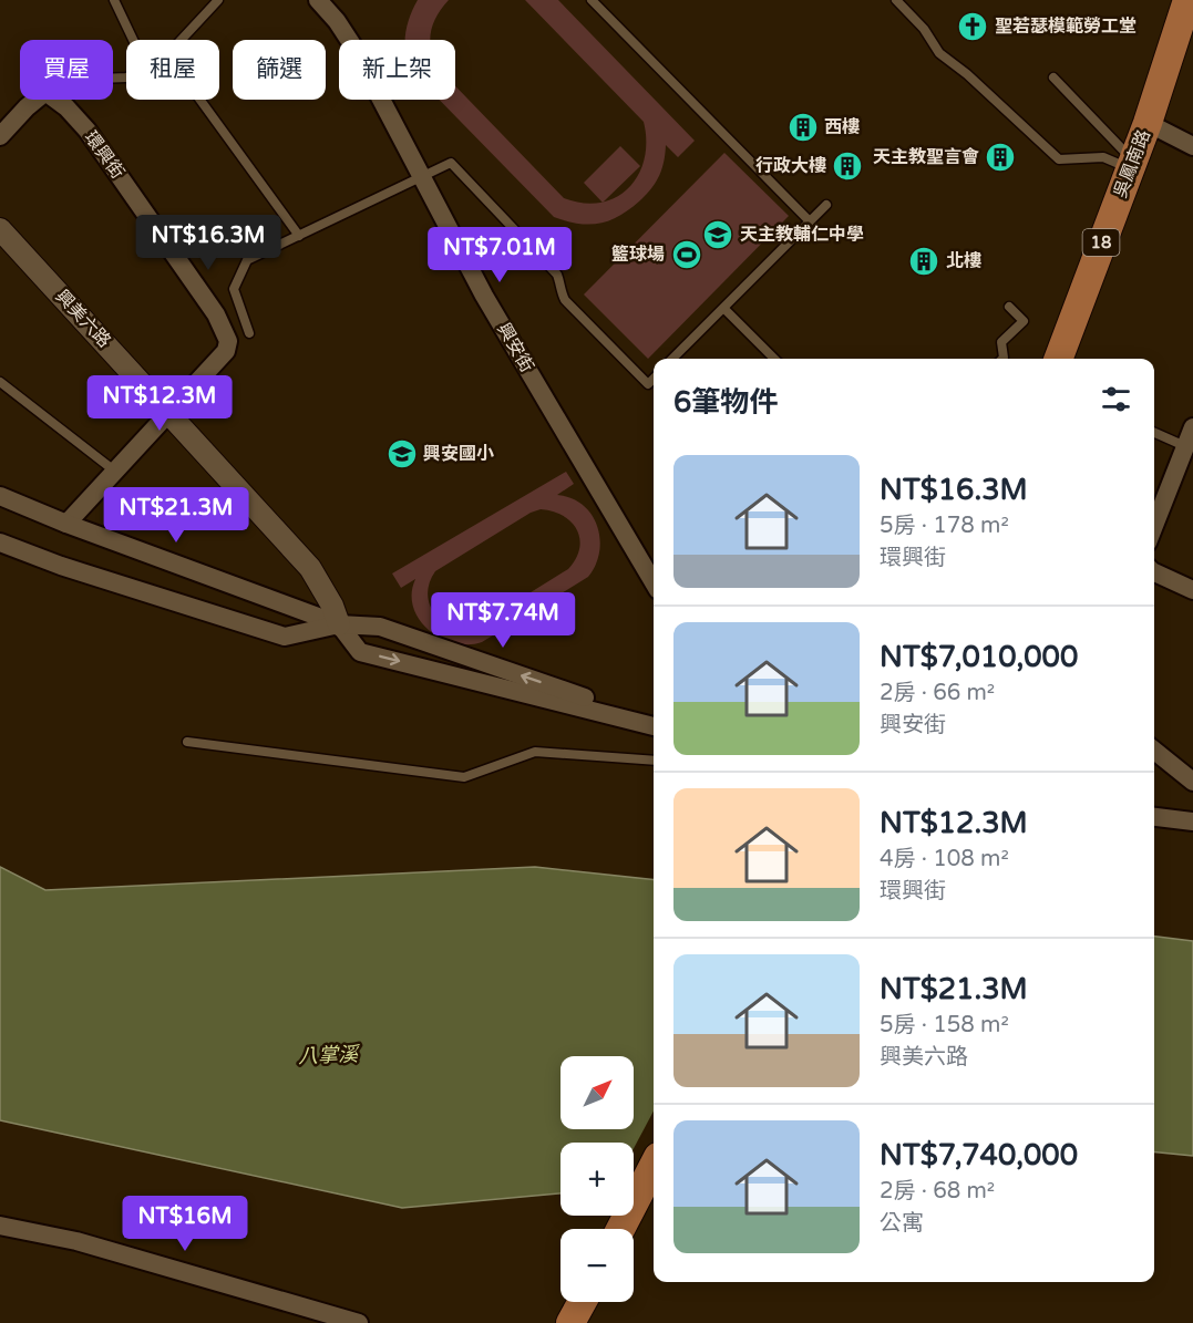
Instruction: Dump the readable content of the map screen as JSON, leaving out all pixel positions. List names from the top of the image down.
{
  "streets": {
    "main road": ["吳鳳南路", "18"],
    "street": ["環興街", "興美六路", "興安街"]
  },
  "crossings": [
    ["環興街", "興美六路"]
  ],
  "water": ["八掌溪"],
  "places": {
    "church": ["聖若瑟模範勞工堂"],
    "building": [
      "西樓",
      "天主教聖言會",
      "行政大樓",
      "北樓"
    ],
    "school or university": ["天主教輔仁中學", "興安國小"],
    "sports": ["籃球場"]
  },
  "north": "top right",
  "page": {
    "chip": [
      "買屋",
      "租屋",
      "篩選",
      "新上架"
    ],
    "price": [
      "NT$16.3M",
      "NT$7.01M",
      "NT$12.3M",
      "NT$21.3M",
      "NT$7.74M",
      "NT$16M"
    ],
    "heading": "6筆物件",
    "list": [
      {
        "name": "NT$16.3M",
        "note": "5房 · 178 m² · 環興街"
      },
      {
        "name": "NT$7,010,000",
        "note": "2房 · 66 m² · 興安街"
      },
      {
        "name": "NT$12.3M",
        "note": "4房 · 108 m² · 環興街"
      },
      {
        "name": "NT$21.3M",
        "note": "5房 · 158 m² · 興美六路"
      },
      {
        "name": "NT$7,740,000",
        "note": "2房 · 68 m² · 公寓"
      }
    ],
    "map_buttons": ["+", "−"]
  }
}
